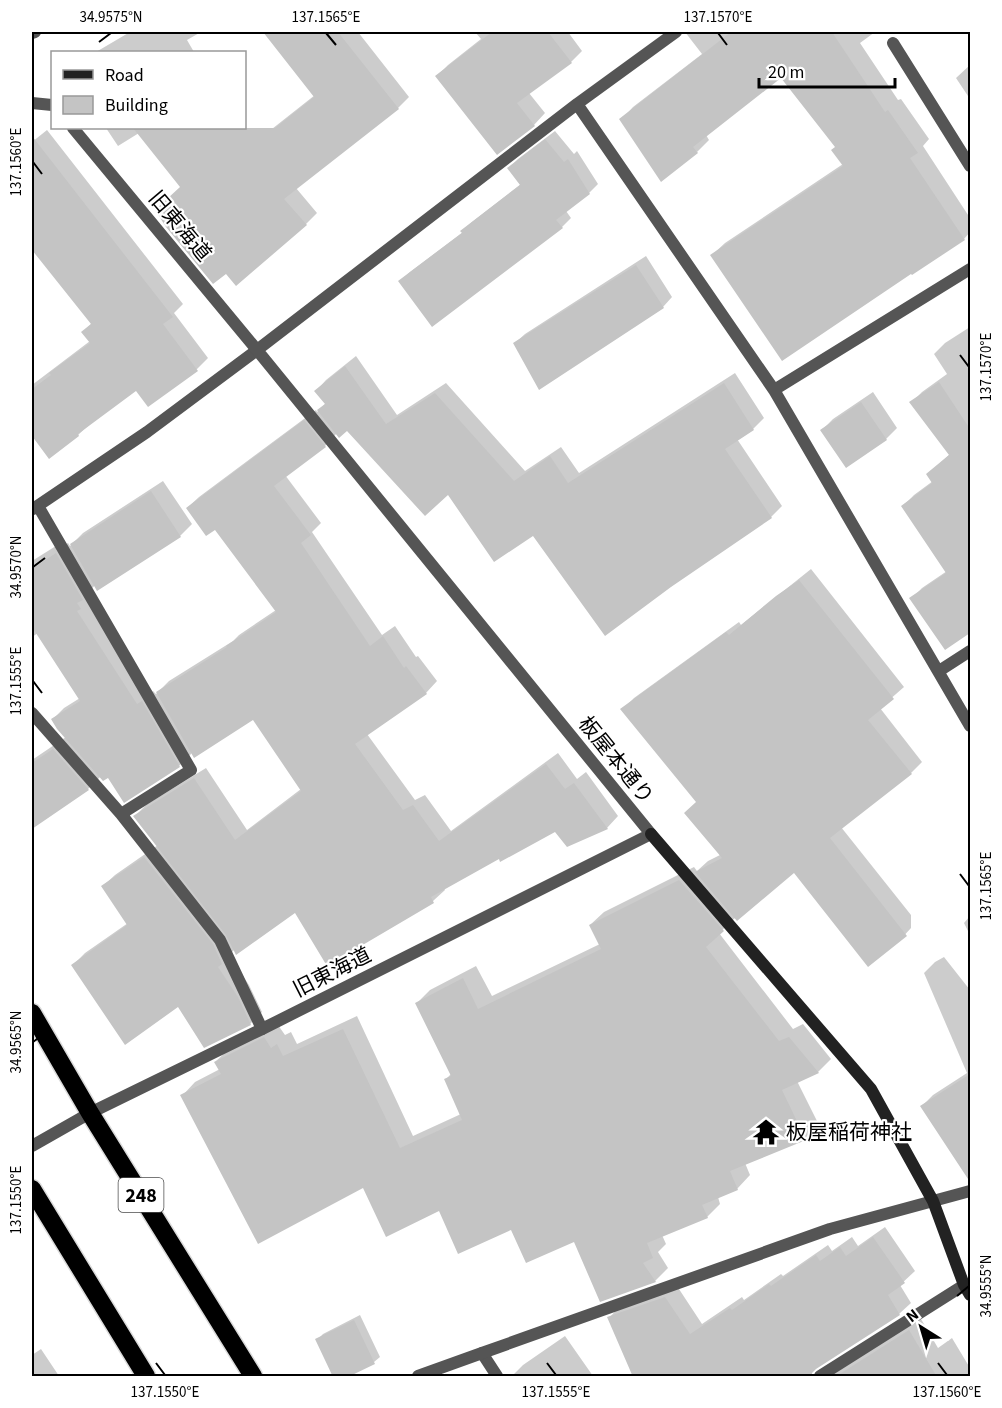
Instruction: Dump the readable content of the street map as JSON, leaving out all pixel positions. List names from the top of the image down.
{
  "streets": {
    "highway": ["248"],
    "street": ["旧東海道", "板屋本通り"]
  },
  "crossings": [
    ["旧東海道", "板屋本通り"],
    ["旧東海道", "248"]
  ],
  "places": {
    "temple": ["板屋稲荷神社"]
  },
  "legend": ["Road", "Building"],
  "scale_bar": "20 m",
  "north": "top left",
  "coordinates": [
    "34.9575°N",
    "137.1565°E",
    "137.1570°E",
    "137.1560°E",
    "34.9570°N",
    "137.1555°E",
    "34.9565°N",
    "137.1550°E",
    "34.9555°N"
  ]
}
